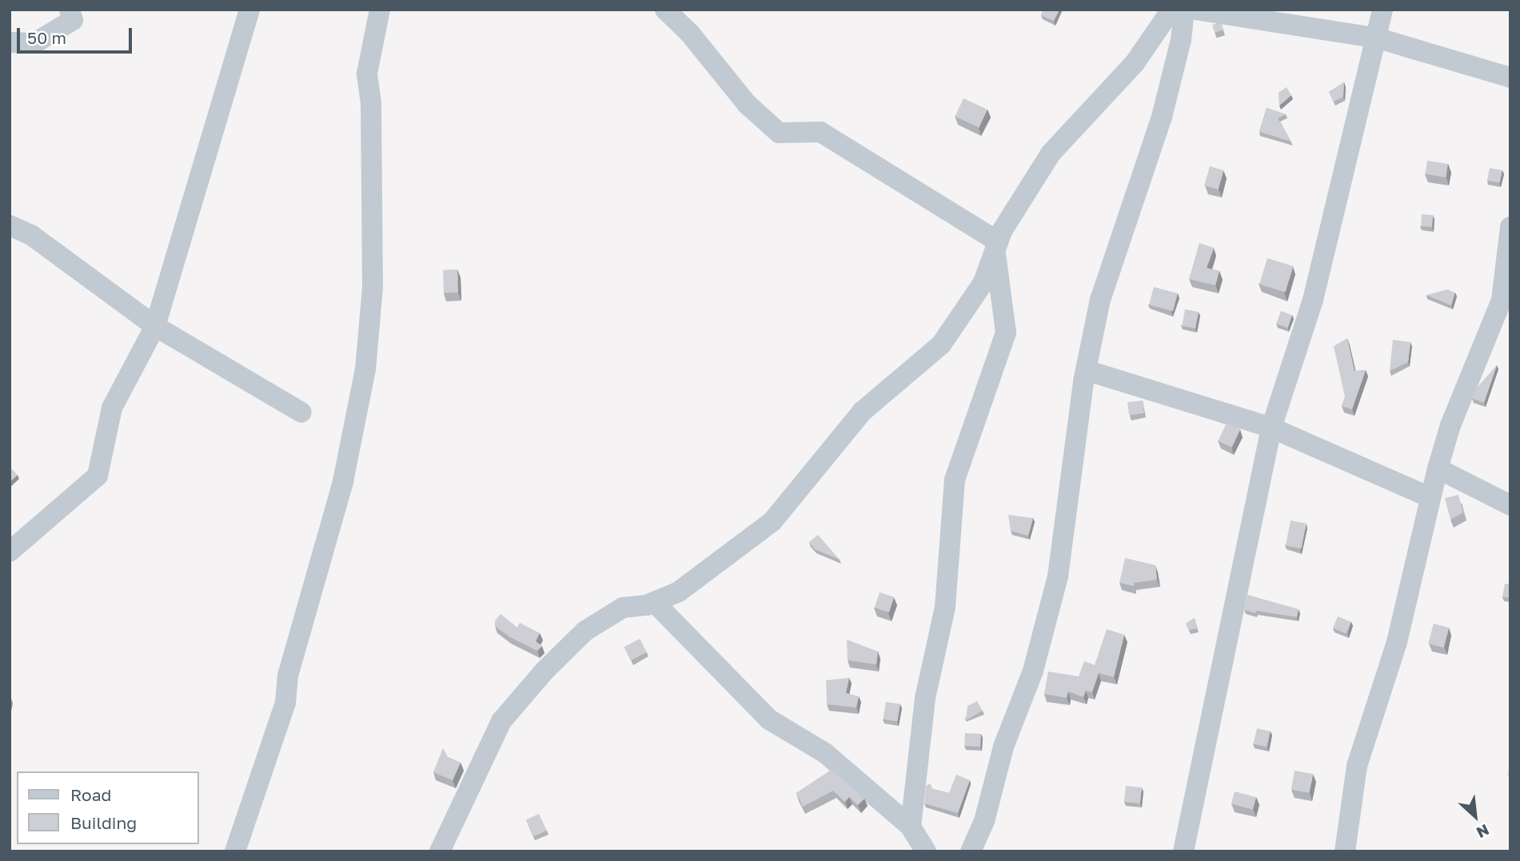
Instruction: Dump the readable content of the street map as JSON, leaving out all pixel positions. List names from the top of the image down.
{
  "legend": ["Road", "Building"],
  "scale_bar": "50 m",
  "north": "bottom right"
}
